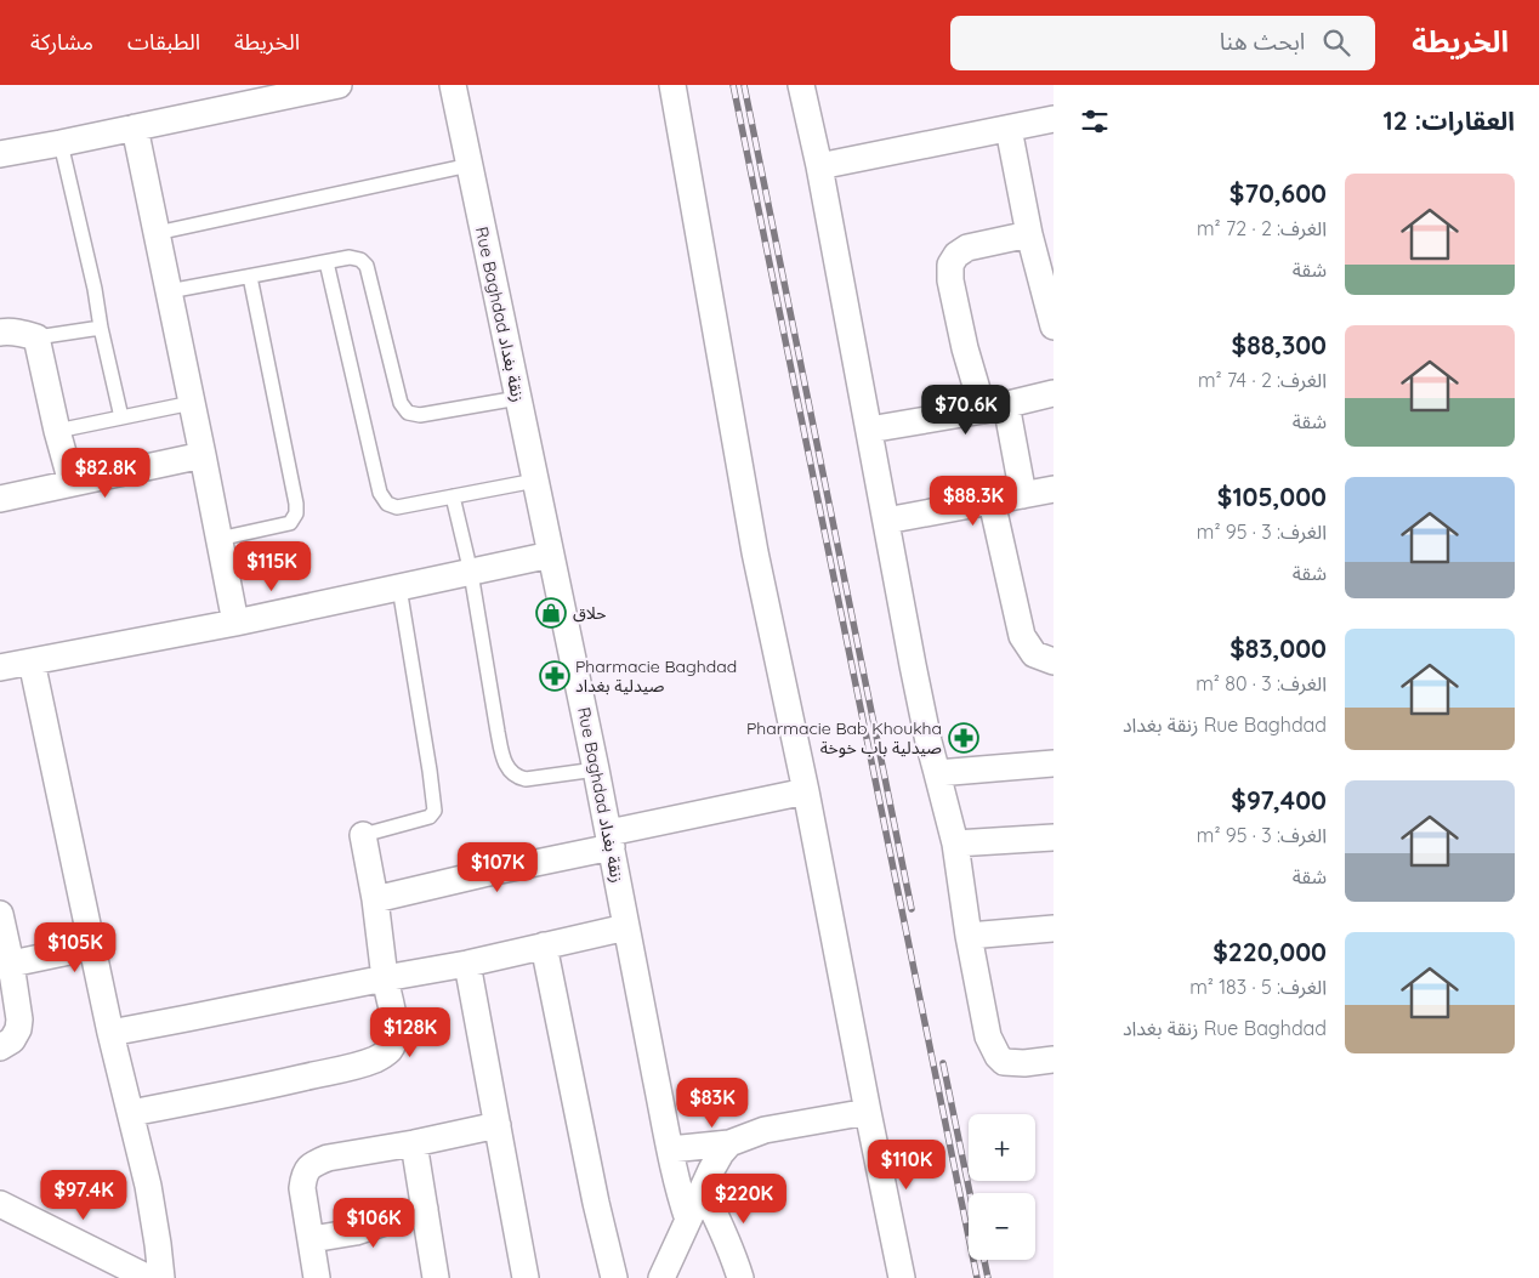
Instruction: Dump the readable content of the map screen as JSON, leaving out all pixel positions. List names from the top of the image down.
{
  "streets": {
    "street": ["Rue Baghdad زنقة بغداد"]
  },
  "places": {
    "shop": ["حلاق"],
    "pharmacy": ["Pharmacie Baghdad صيدلية بغداد", "Pharmacie Bab Khoukha صيدلية باب خوخة"]
  },
  "page": {
    "header": "الخريطة",
    "search": "ابحث هنا",
    "nav": ["الخريطة", "الطبقات", "مشاركة"],
    "heading": "العقارات: 12",
    "list": [
      {
        "name": "$70,600",
        "note": "الغرف: 2 · 72 m² · شقة"
      },
      {
        "name": "$88,300",
        "note": "الغرف: 2 · 74 m² · شقة"
      },
      {
        "name": "$105,000",
        "note": "الغرف: 3 · 95 m² · شقة"
      },
      {
        "name": "$83,000",
        "note": "الغرف: 3 · 80 m² · Rue Baghdad زنقة بغداد"
      },
      {
        "name": "$97,400",
        "note": "الغرف: 3 · 95 m² · شقة"
      },
      {
        "name": "$220,000",
        "note": "الغرف: 5 · 183 m² · Rue Baghdad زنقة بغداد"
      }
    ],
    "price": [
      "$70.6K",
      "$82.8K",
      "$88.3K",
      "$115K",
      "$107K",
      "$105K",
      "$128K",
      "$83K",
      "$110K",
      "$97.4K",
      "$220K",
      "$106K"
    ],
    "map_buttons": ["+", "−"]
  }
}
